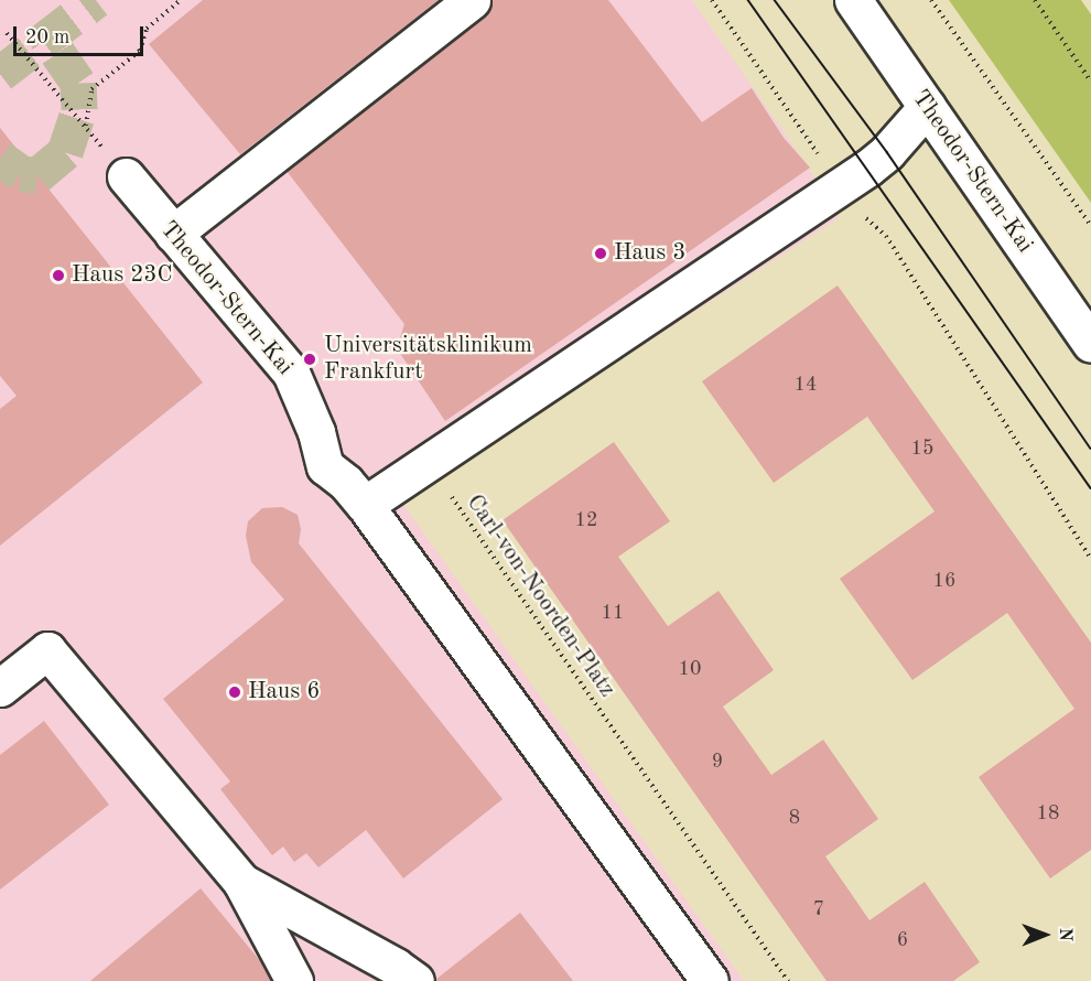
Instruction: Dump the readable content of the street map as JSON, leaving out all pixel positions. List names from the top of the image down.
{
  "streets": {
    "main road": ["Theodor-Stern-Kai"],
    "path": ["Carl-von-Noorden-Platz"]
  },
  "places": [
    "Haus 3",
    "Haus 23C",
    "Universitätsklinikum Frankfurt",
    "Haus 6"
  ],
  "house_numbers": [
    "14",
    "15",
    "12",
    "16",
    "11",
    "10",
    "9",
    "18",
    "8",
    "7",
    "6"
  ],
  "scale_bar": "20 m",
  "north": "right"
}
